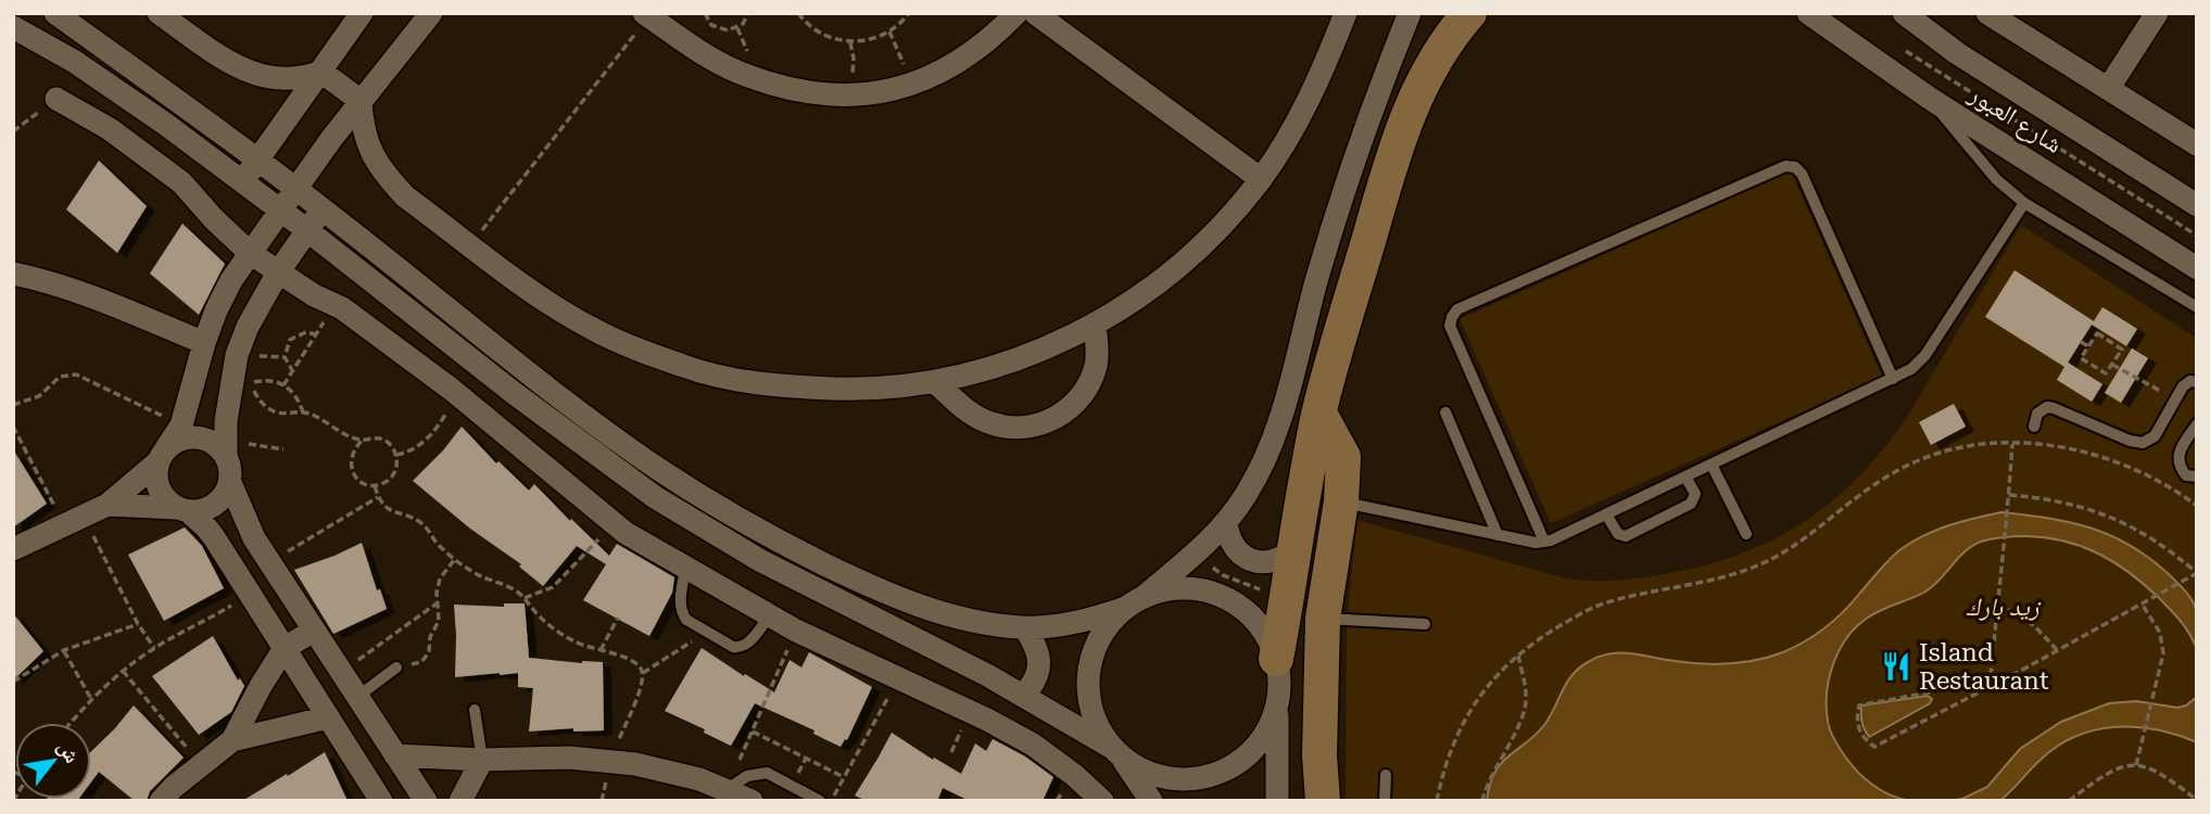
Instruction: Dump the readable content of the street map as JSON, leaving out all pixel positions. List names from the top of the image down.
{
  "streets": {
    "street": ["شارع العبور"]
  },
  "parks": ["زيد بارك"],
  "places": {
    "restaurant": ["Island Restaurant"]
  },
  "north": "top right"
}
